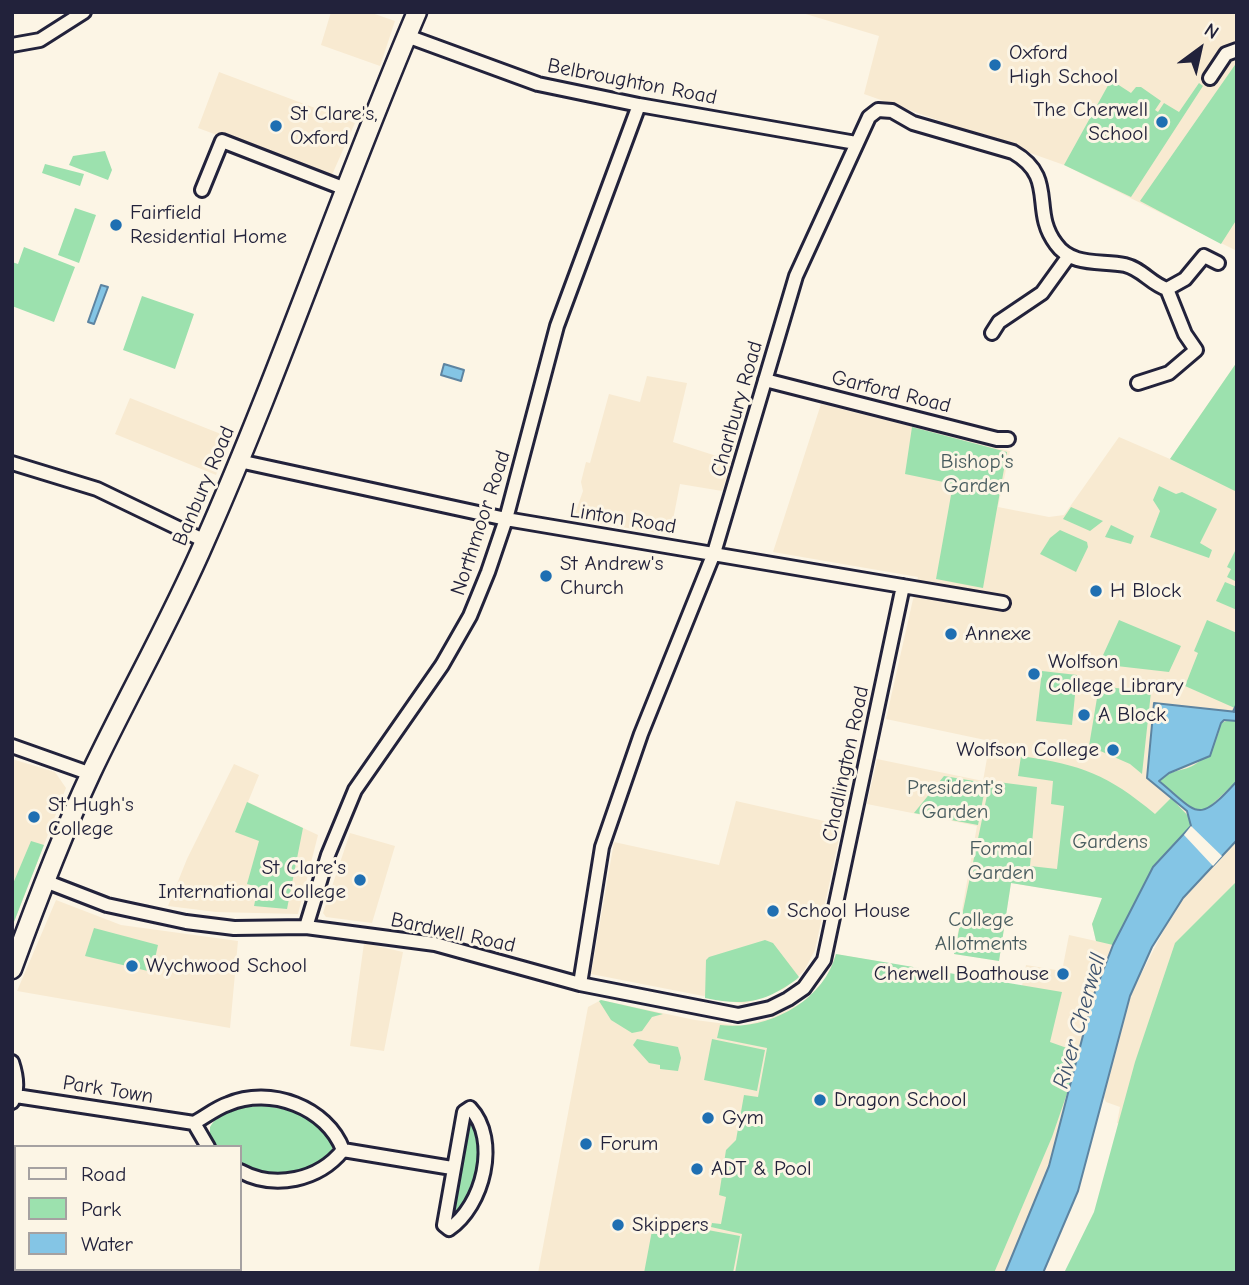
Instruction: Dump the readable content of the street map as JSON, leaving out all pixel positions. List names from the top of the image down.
{
  "streets": {
    "main road": ["Banbury Road"],
    "street": [
      "Belbroughton Road",
      "Garford Road",
      "Charlbury Road",
      "Linton Road",
      "Northmoor Road",
      "Chadlington Road",
      "Bardwell Road",
      "Park Town"
    ]
  },
  "crossings": [
    ["Belbroughton Road", "Charlbury Road"],
    ["Belbroughton Road", "Banbury Road"],
    ["Belbroughton Road", "Northmoor Road"],
    ["Garford Road", "Charlbury Road"],
    ["Charlbury Road", "Linton Road"],
    ["Charlbury Road", "Bardwell Road"],
    ["Banbury Road", "Linton Road"],
    ["Banbury Road", "Bardwell Road"],
    ["Linton Road", "Northmoor Road"],
    ["Linton Road", "Chadlington Road"],
    ["Northmoor Road", "Bardwell Road"],
    ["Chadlington Road", "Bardwell Road"]
  ],
  "water": ["River Cherwell"],
  "parks": [
    "Bishop's Garden",
    "President's Garden",
    "Gardens",
    "Formal Garden",
    "College Allotments"
  ],
  "places": [
    "Oxford High School",
    "The Cherwell School",
    "St Clare's, Oxford",
    "Fairfield Residential Home",
    "St Andrew's Church",
    "H Block",
    "Annexe",
    "Wolfson College Library",
    "A Block",
    "Wolfson College",
    "St Hugh's College",
    "St Clare's International College",
    "School House",
    "Wychwood School",
    "Cherwell Boathouse",
    "Dragon School",
    "Gym",
    "Forum",
    "ADT & Pool",
    "Skippers"
  ],
  "legend": ["Road", "Park", "Water"],
  "north": "top right"
}
